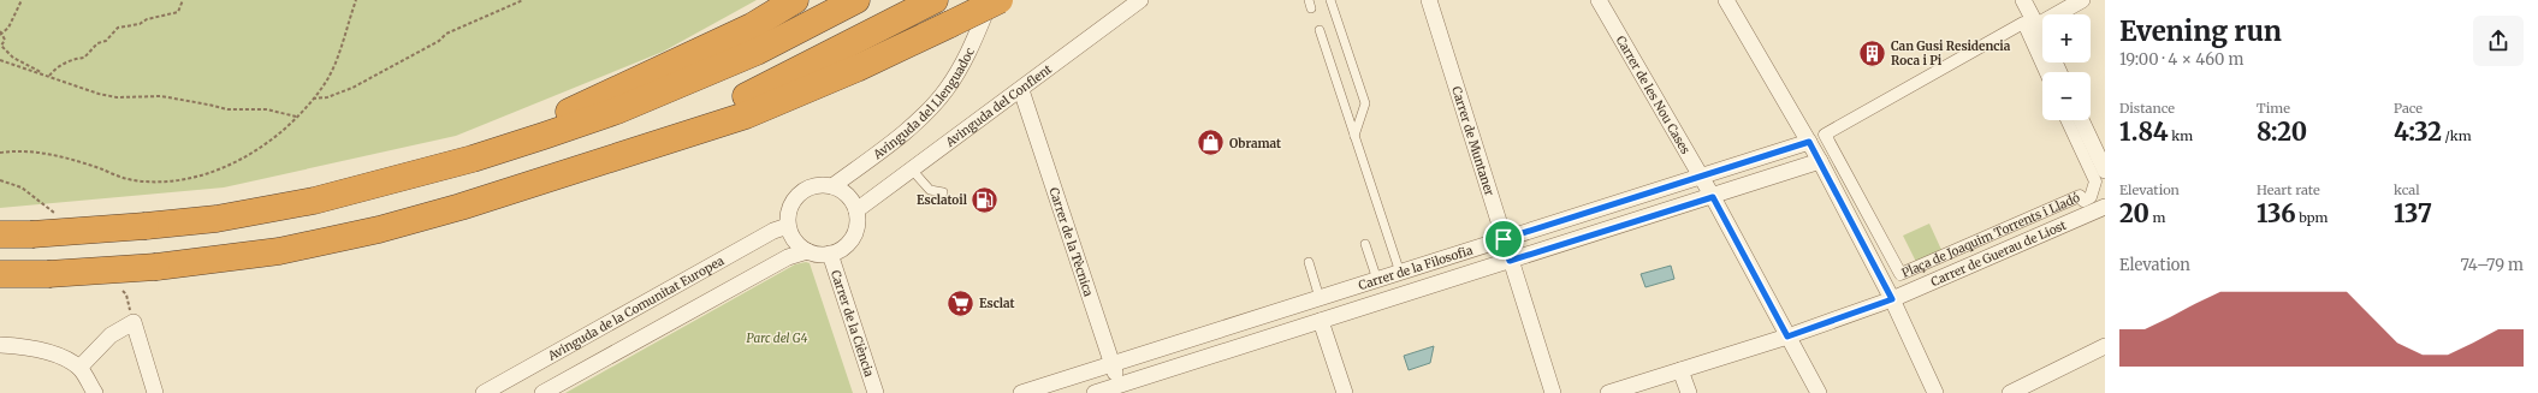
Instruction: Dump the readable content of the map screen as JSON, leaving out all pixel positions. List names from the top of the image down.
{
  "streets": {
    "street": [
      "Carrer de les Nou Cases",
      "Avinguda del Llenguadoc",
      "Avinguda del Conflent",
      "Carrer de Muntaner",
      "Plaça de Joaquim Torrents i Lladó",
      "Carrer de la Tècnica",
      "Carrer de Guerau de Liost",
      "Carrer de la Filosofia",
      "Avinguda de la Comunitat Europea",
      "Carrer de la Ciència"
    ]
  },
  "crossings": [
    ["Carrer de les Nou Cases", "Carrer de Guerau de Liost"],
    ["Carrer de les Nou Cases", "Carrer de la Filosofia"],
    ["Avinguda del Llenguadoc", "Avinguda del Conflent"],
    ["Avinguda del Llenguadoc", "Avinguda de la Comunitat Europea"],
    ["Avinguda del Llenguadoc", "Carrer de la Ciència"],
    ["Avinguda del Conflent", "Carrer de la Tècnica"],
    ["Avinguda del Conflent", "Avinguda de la Comunitat Europea"],
    ["Avinguda del Conflent", "Carrer de la Ciència"],
    ["Carrer de Muntaner", "Carrer de la Filosofia"],
    ["Carrer de la Tècnica", "Carrer de la Filosofia"],
    ["Avinguda de la Comunitat Europea", "Carrer de la Ciència"]
  ],
  "parks": ["Parc del G4"],
  "places": {
    "building": ["Can Gusi Residencia Roca i Pi"],
    "shop": ["Obramat"],
    "fuel station": ["Esclatoil"],
    "supermarket": ["Esclat"]
  },
  "page": {
    "heading": ["Evening run", "19:00 · 4 × 460 m"],
    "map_buttons": ["+", "−"],
    "stats": [
      ["Distance", "1.84 km"],
      ["Time", "8:20"],
      ["Pace", "4:32 /km"],
      ["Elevation", "20 m"],
      ["Heart rate", "136 bpm"],
      ["kcal", "137"]
    ],
    "chart": ["Elevation", "74–79 m"]
  }
}
